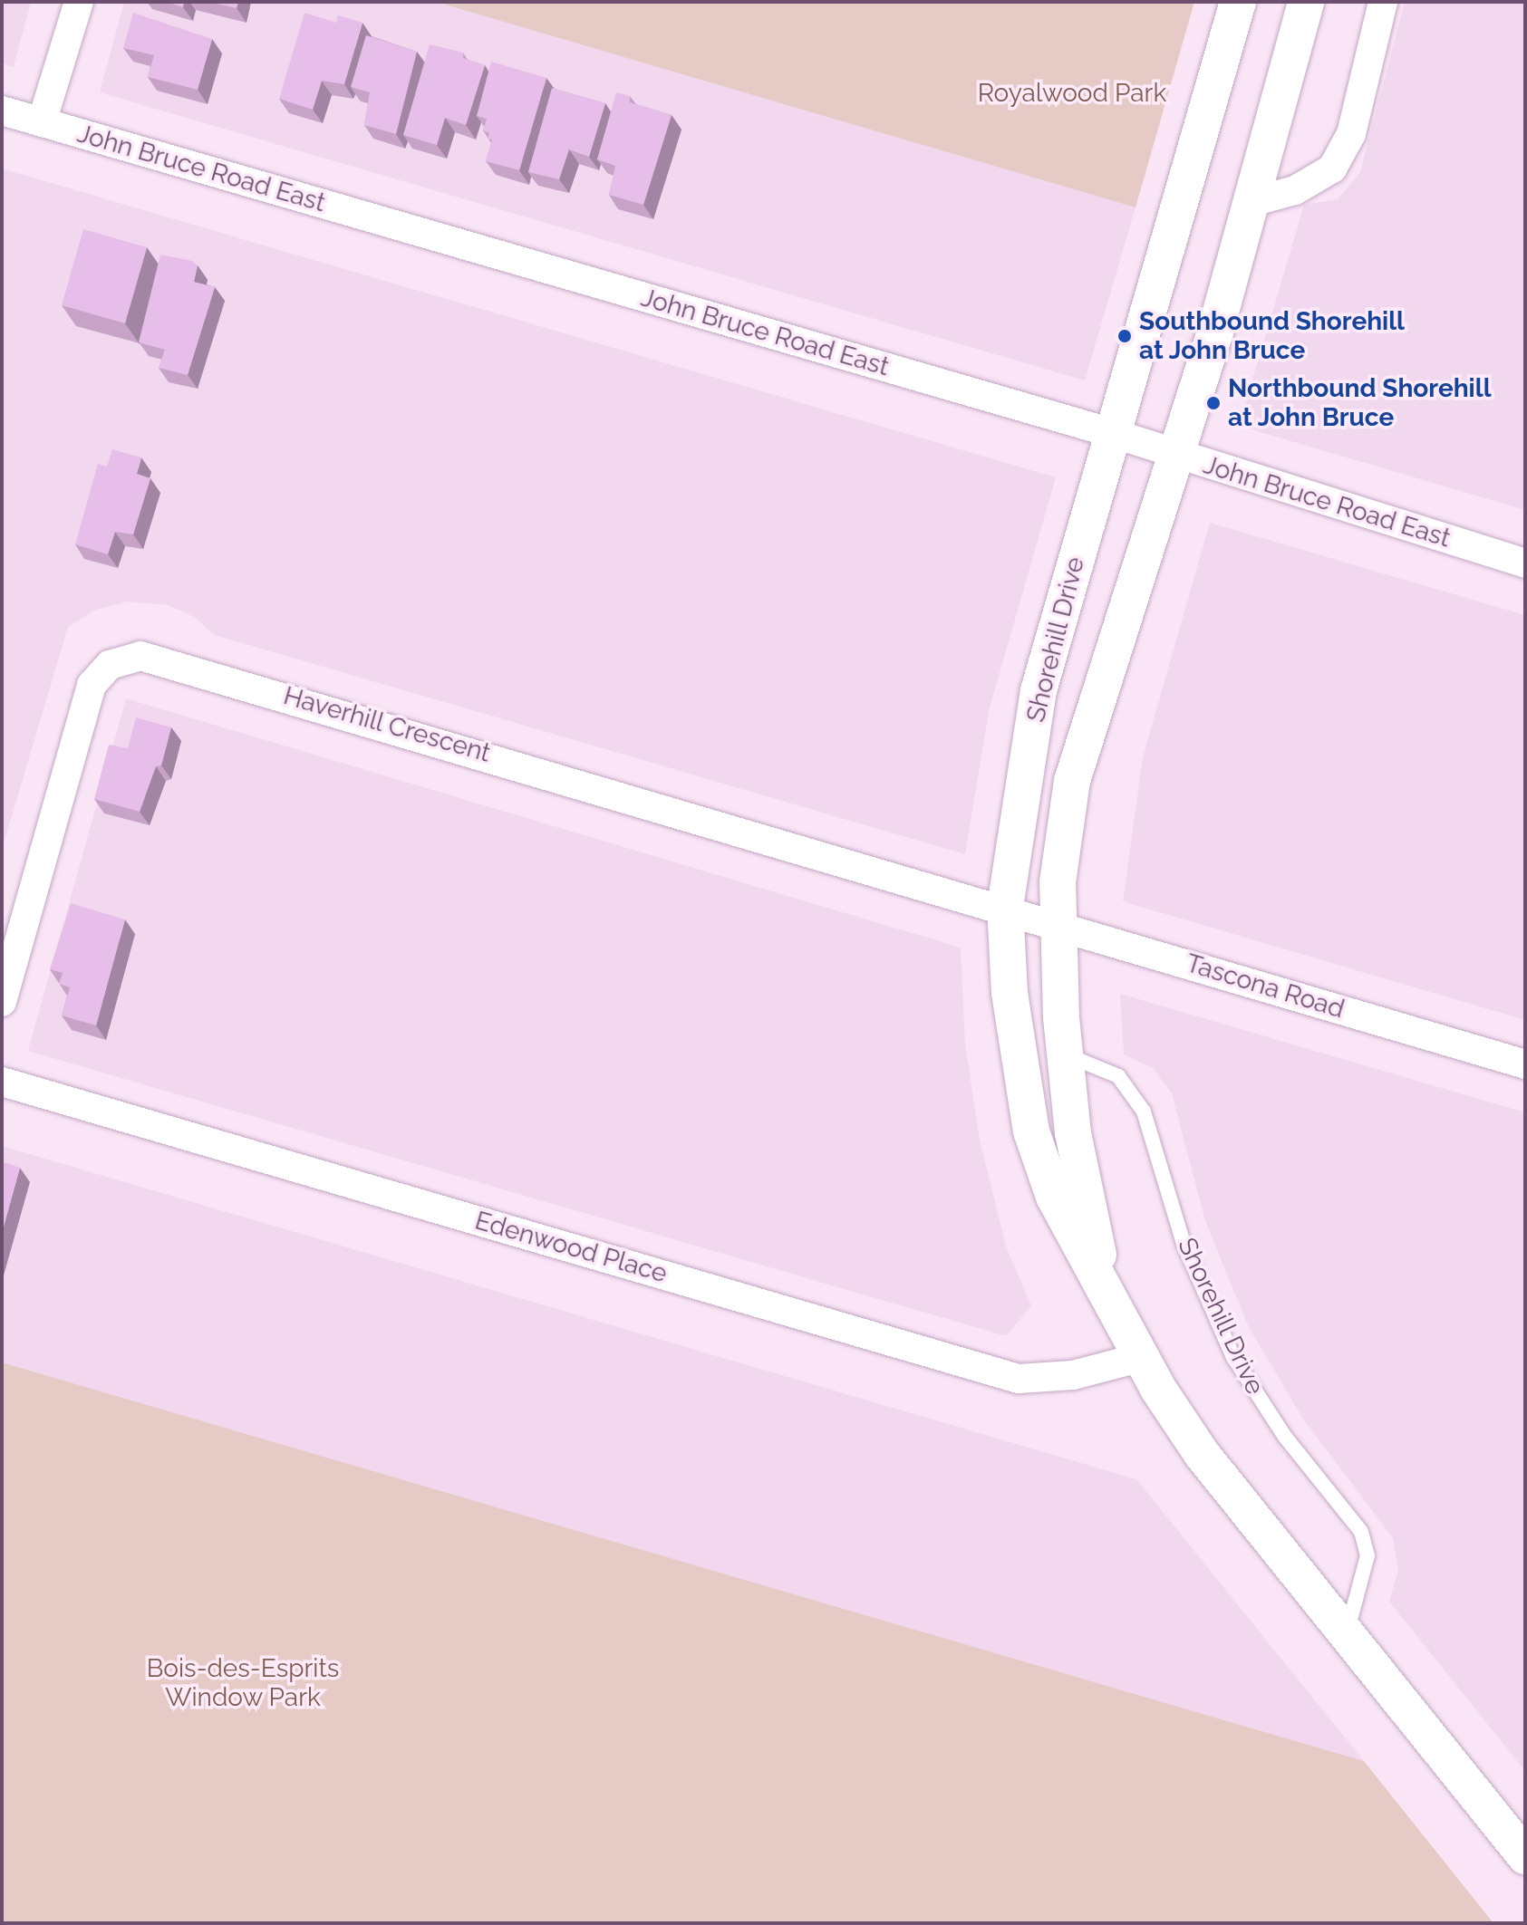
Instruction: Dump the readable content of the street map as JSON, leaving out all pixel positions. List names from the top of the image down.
{
  "streets": {
    "street": [
      "John Bruce Road East",
      "Shorehill Drive",
      "Haverhill Crescent",
      "Tascona Road",
      "Edenwood Place"
    ]
  },
  "crossings": [
    ["John Bruce Road East", "Shorehill Drive"],
    ["Shorehill Drive", "Haverhill Crescent"],
    ["Shorehill Drive", "Tascona Road"],
    ["Shorehill Drive", "Edenwood Place"],
    ["Haverhill Crescent", "Tascona Road"]
  ],
  "parks": ["Royalwood Park", "Bois-des-Esprits Window Park"],
  "places": ["Southbound Shorehill at John Bruce", "Northbound Shorehill at John Bruce"]
}
